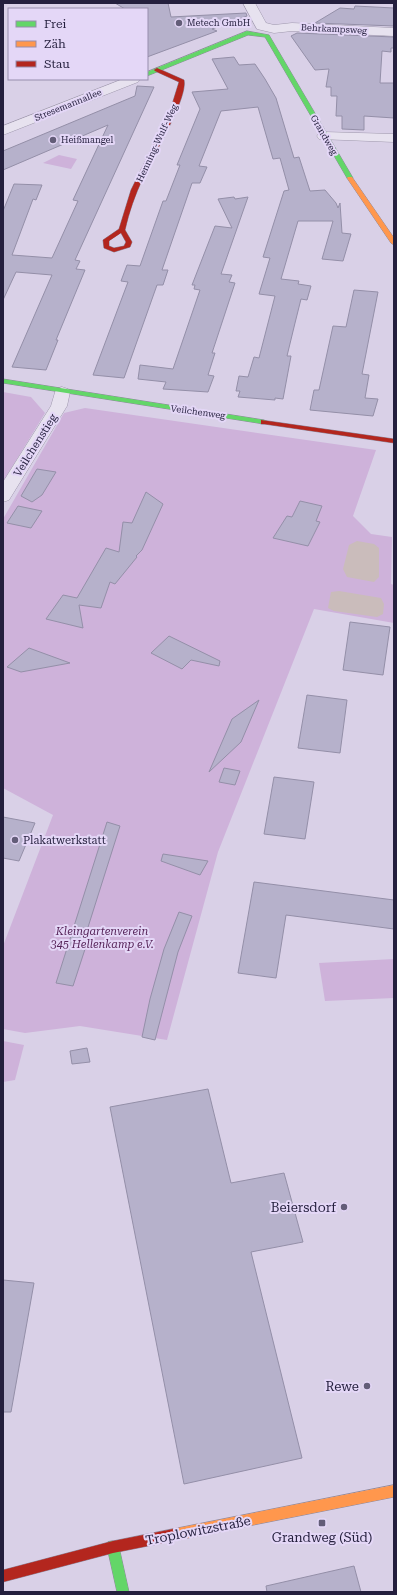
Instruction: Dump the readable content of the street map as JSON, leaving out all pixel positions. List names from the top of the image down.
{
  "streets": {
    "street": [
      "Behrkampsweg",
      "Stresemannallee",
      "Grandweg",
      "Henning-Wulf-Weg",
      "Veilchenweg",
      "Veilchenstieg",
      "Troplowitzstraße"
    ]
  },
  "crossings": [
    ["Grandweg", "Henning-Wulf-Weg"],
    ["Veilchenweg", "Veilchenstieg"]
  ],
  "parks": ["Kleingartenverein 345 Hellenkamp e.V."],
  "places": {
    "other": [
      "Metech GmbH",
      "Heißmangel",
      "Plakatwerkstatt",
      "Beiersdorf",
      "Rewe"
    ],
    "transit": ["Grandweg (Süd)"]
  },
  "legend": ["Frei", "Zäh", "Stau"]
}
